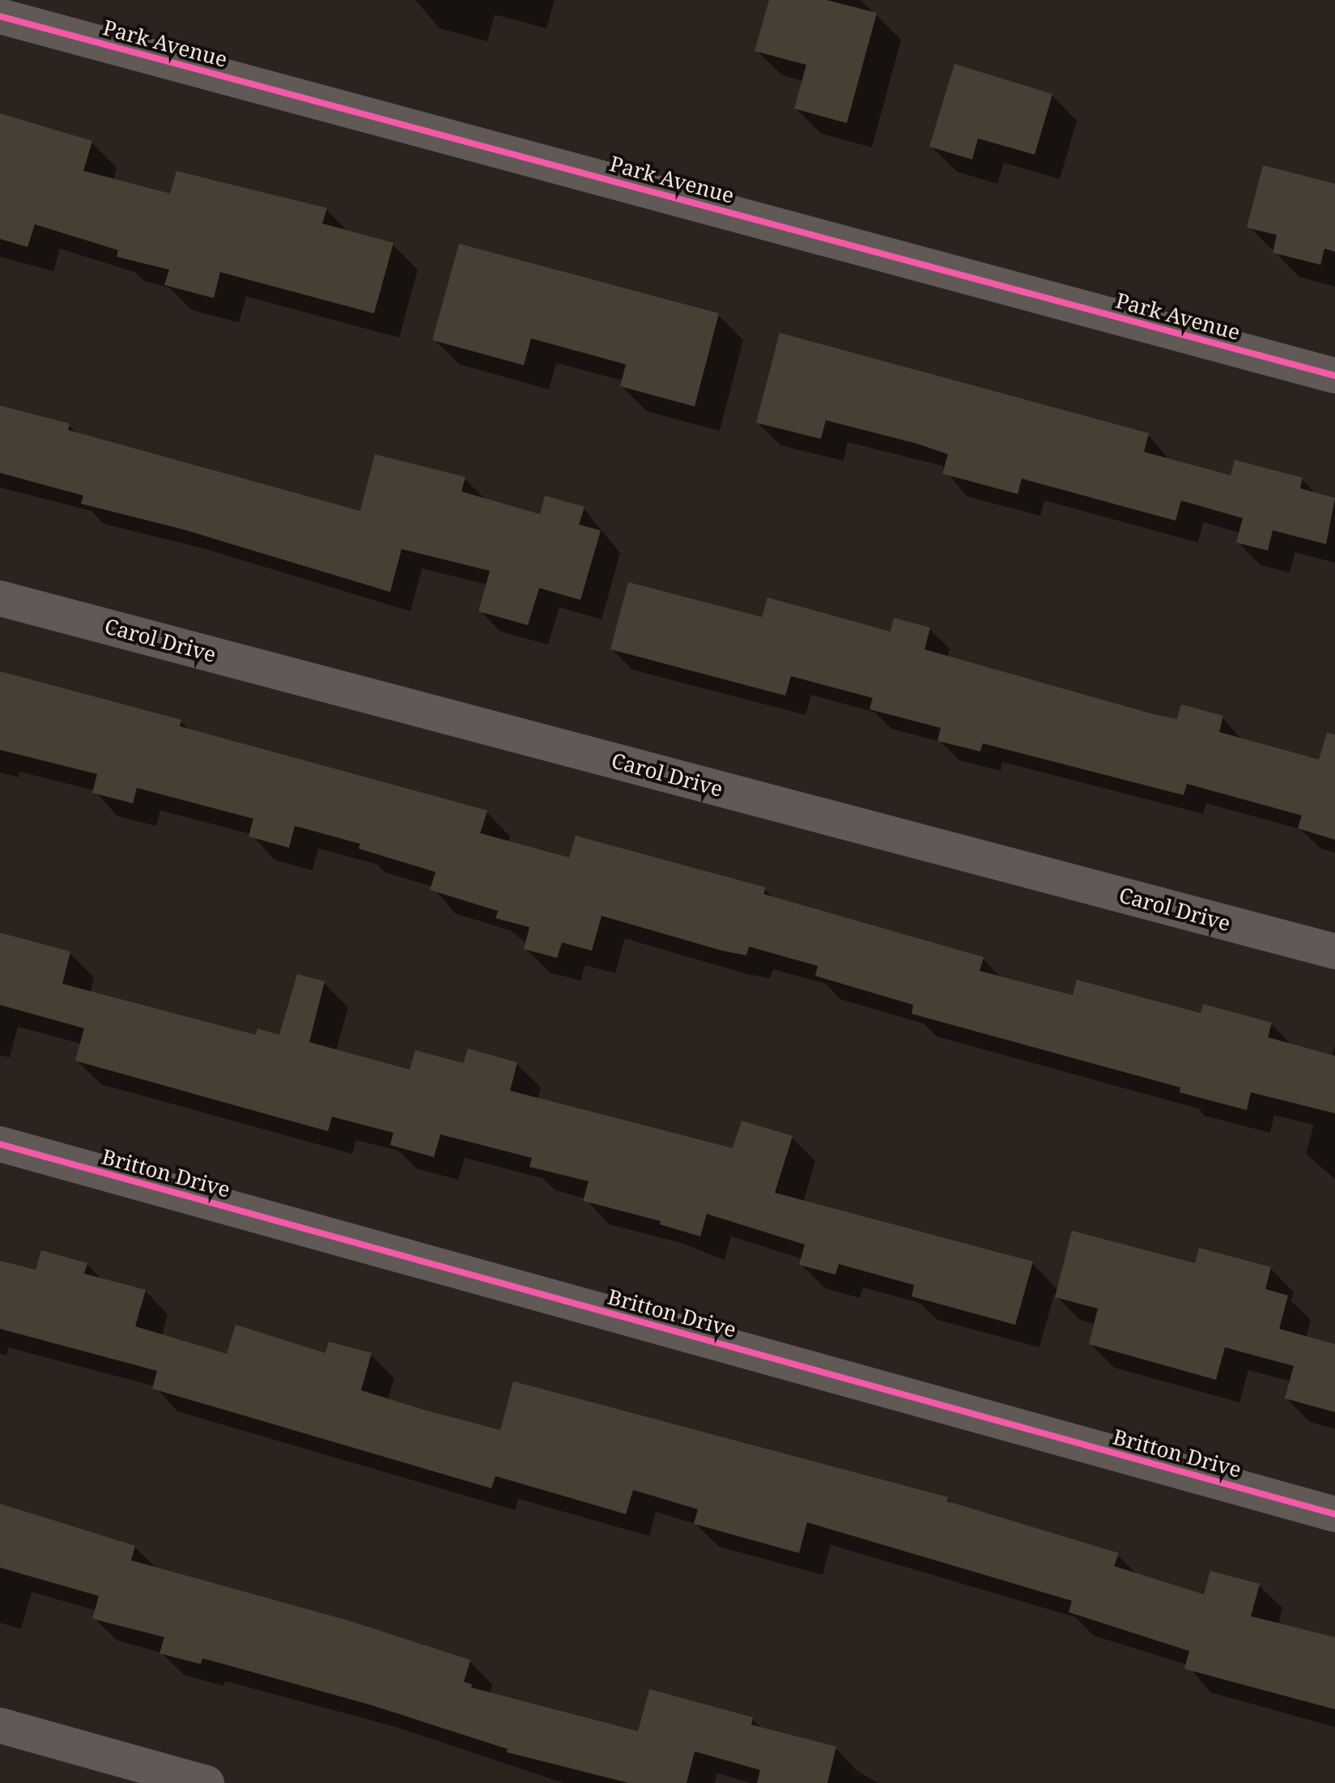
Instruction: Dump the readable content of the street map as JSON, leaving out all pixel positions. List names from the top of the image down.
{
  "streets": {
    "street": ["Park Avenue", "Carol Drive", "Britton Drive"]
  }
}
